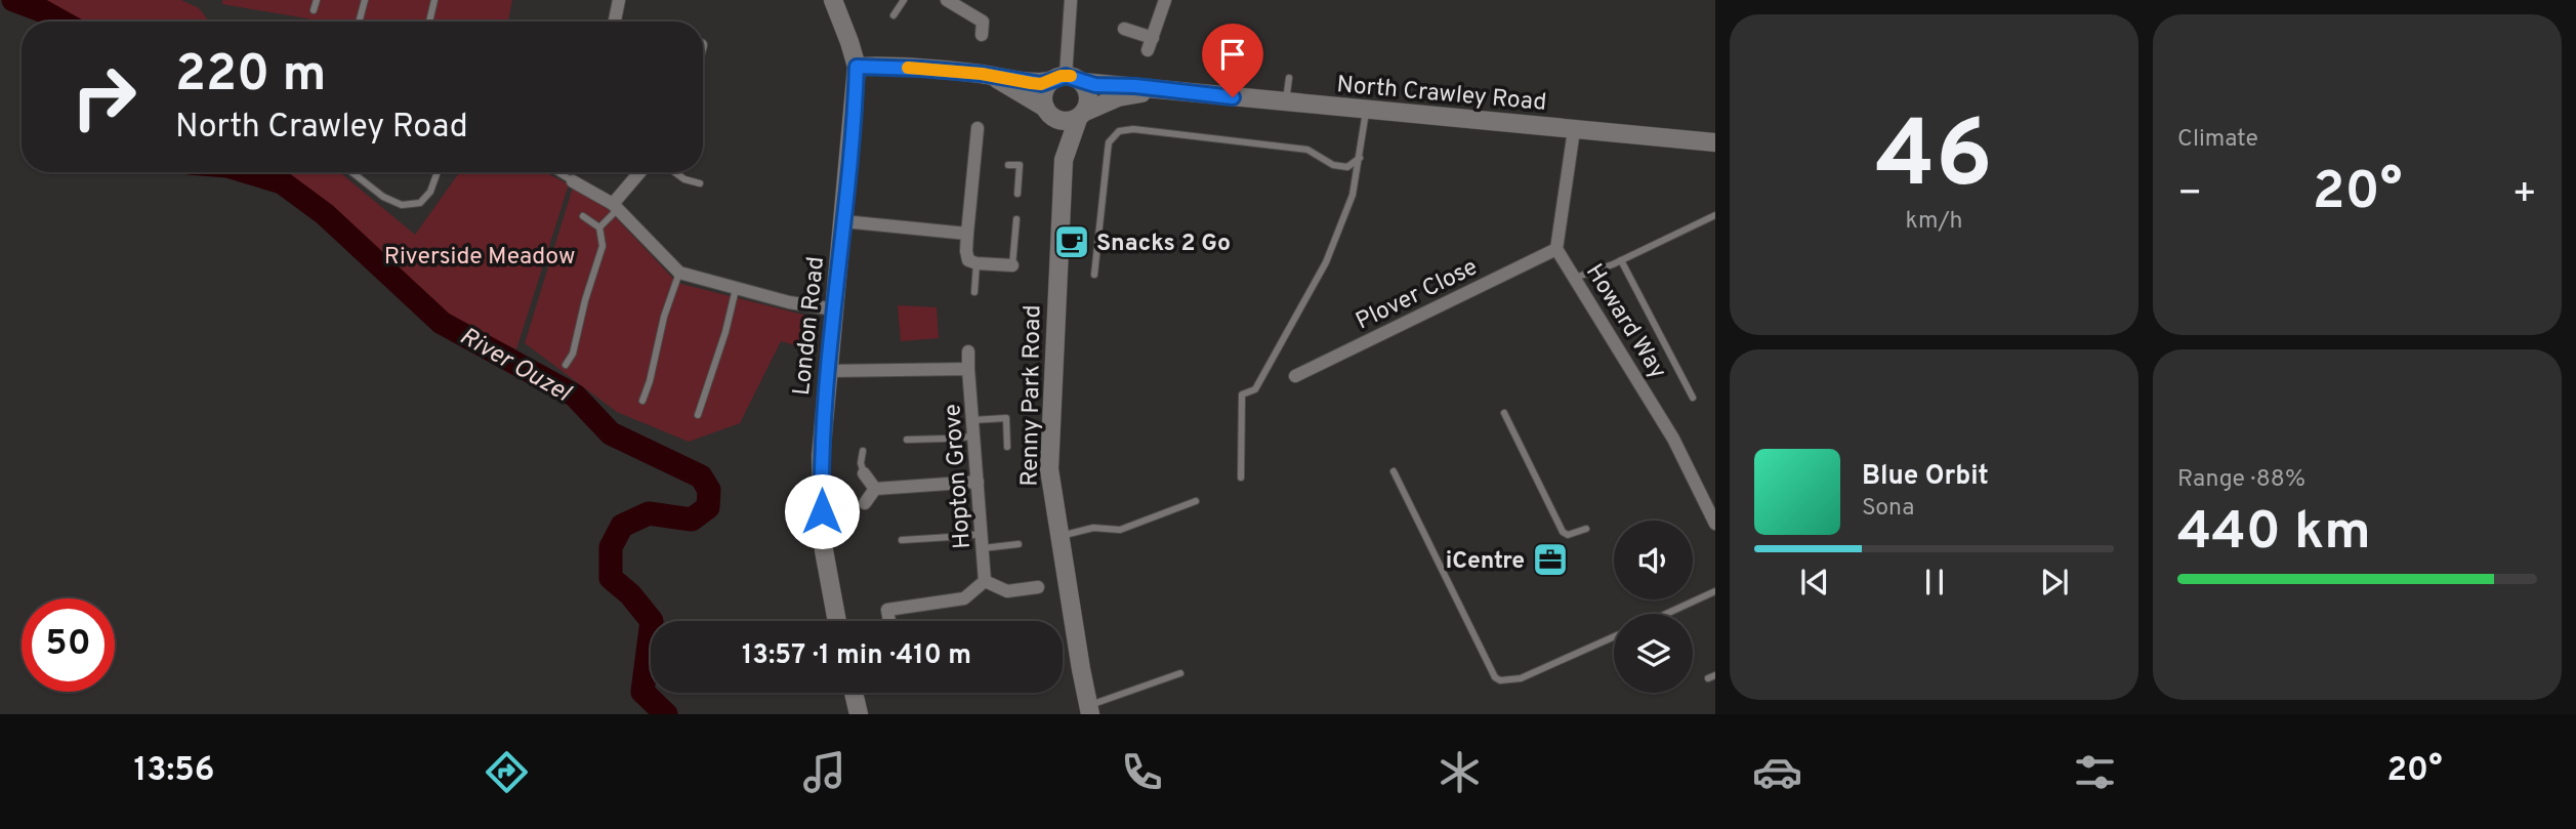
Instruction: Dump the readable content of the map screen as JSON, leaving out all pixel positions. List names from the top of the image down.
{
  "streets": {
    "street": [
      "North Crawley Road",
      "Plover Close",
      "Howard Way",
      "London Road",
      "Renny Park Road",
      "Hopton Grove"
    ]
  },
  "crossings": [
    ["North Crawley Road", "Howard Way"],
    ["North Crawley Road", "London Road"],
    ["North Crawley Road", "Renny Park Road"],
    ["Plover Close", "Howard Way"],
    ["London Road", "Hopton Grove"]
  ],
  "water": ["River Ouzel"],
  "parks": ["Riverside Meadow"],
  "places": {
    "cafe": ["Snacks 2 Go"],
    "office": ["iCentre"]
  },
  "page": {
    "tile": [
      ["46", "km/h"],
      "Climate",
      ["Range · 88%", "440 km"]
    ],
    "turn": ["220 m", "North Crawley Road"],
    "heat": ["−", "20°", "+"],
    "song": ["Blue Orbit", "Sona"],
    "limit": "50",
    "trip": "13:57 · 1 min · 410 m",
    "tabs": ["13:56", "20°"]
  }
}
